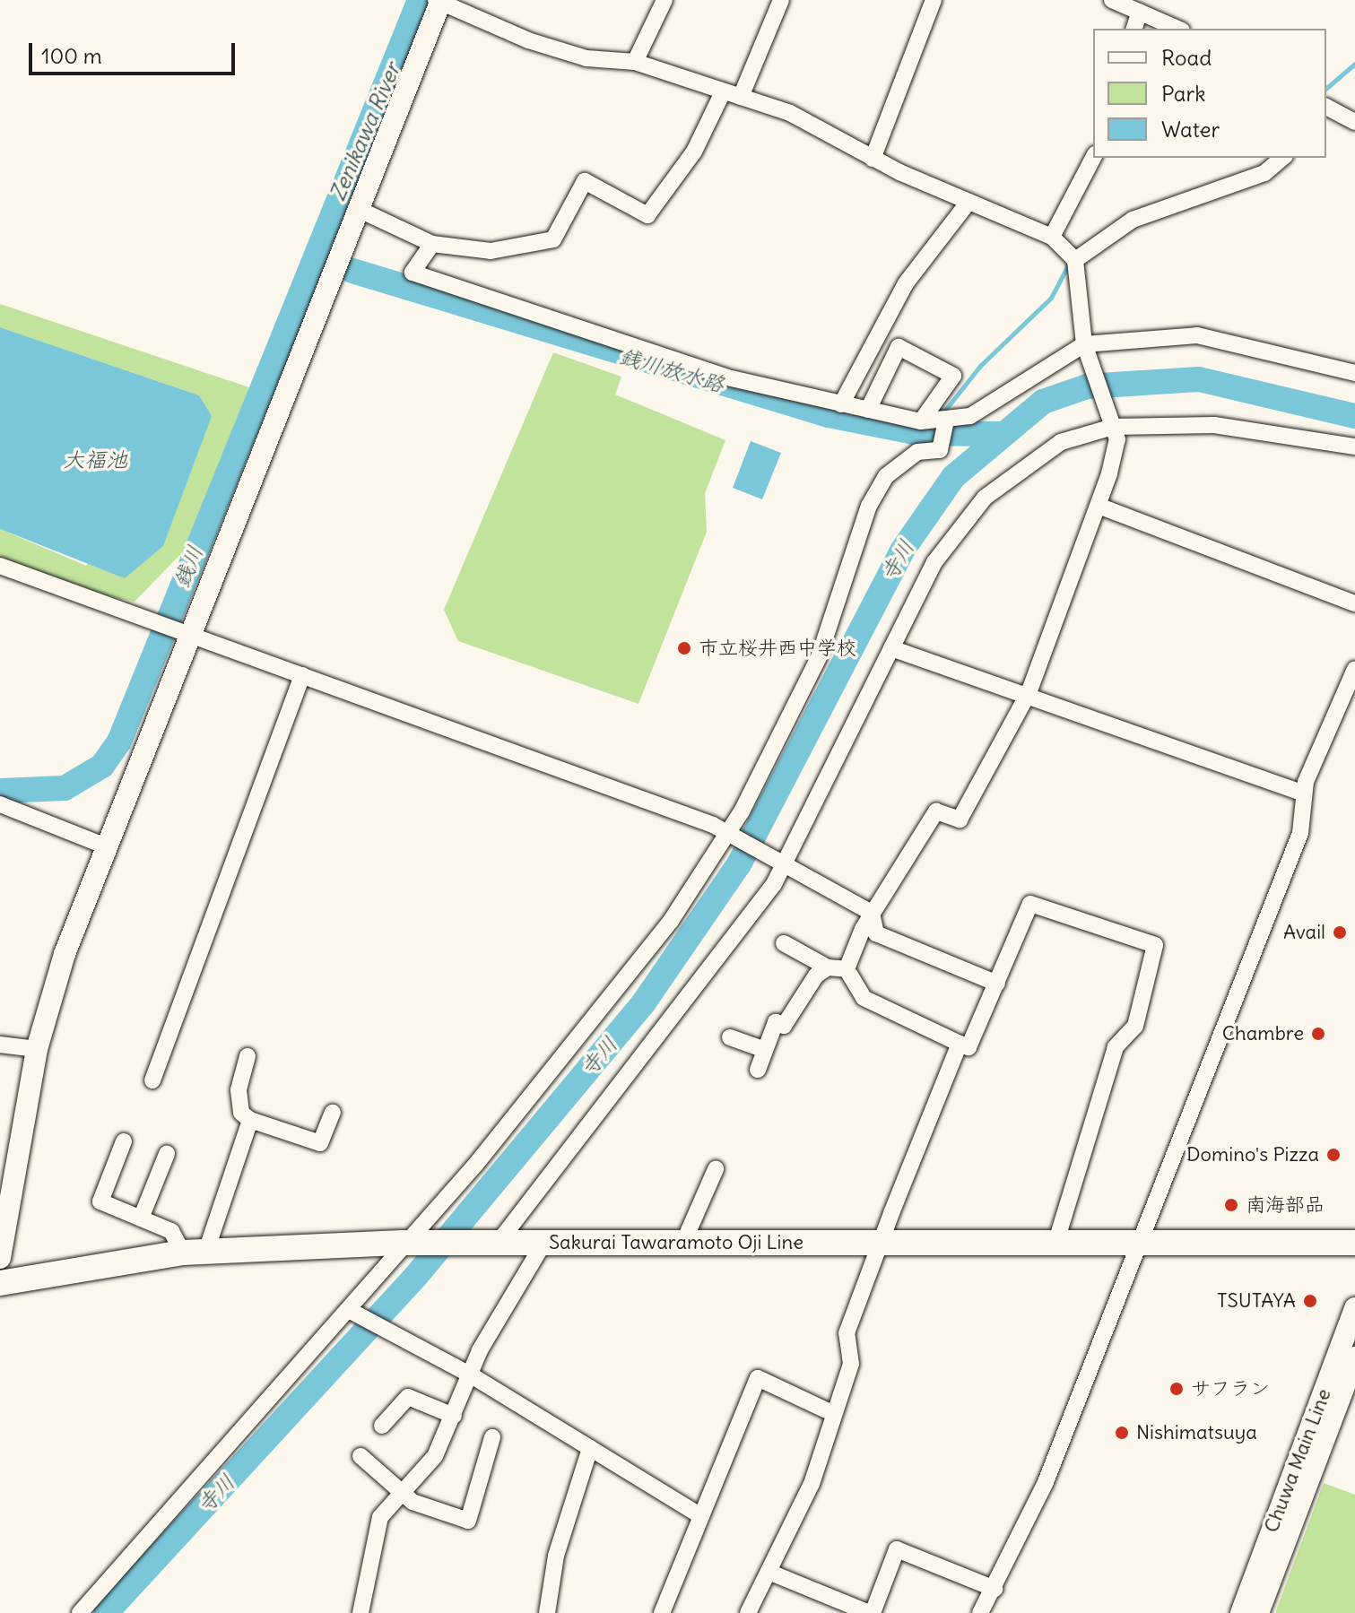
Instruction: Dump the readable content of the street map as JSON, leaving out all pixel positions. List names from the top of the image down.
{
  "streets": {
    "main road": ["Sakurai Tawaramoto Oji Line"],
    "street": ["Chuwa Main Line"]
  },
  "water": [
    "Zenikawa River",
    "銭川放水路",
    "大福池",
    "寺川",
    "銭川"
  ],
  "places": [
    "市立桜井西中学校",
    "Avail",
    "Chambre",
    "Domino's Pizza",
    "南海部品",
    "TSUTAYA",
    "サフラン",
    "Nishimatsuya"
  ],
  "legend": ["Road", "Park", "Water"],
  "scale_bar": "100 m"
}
